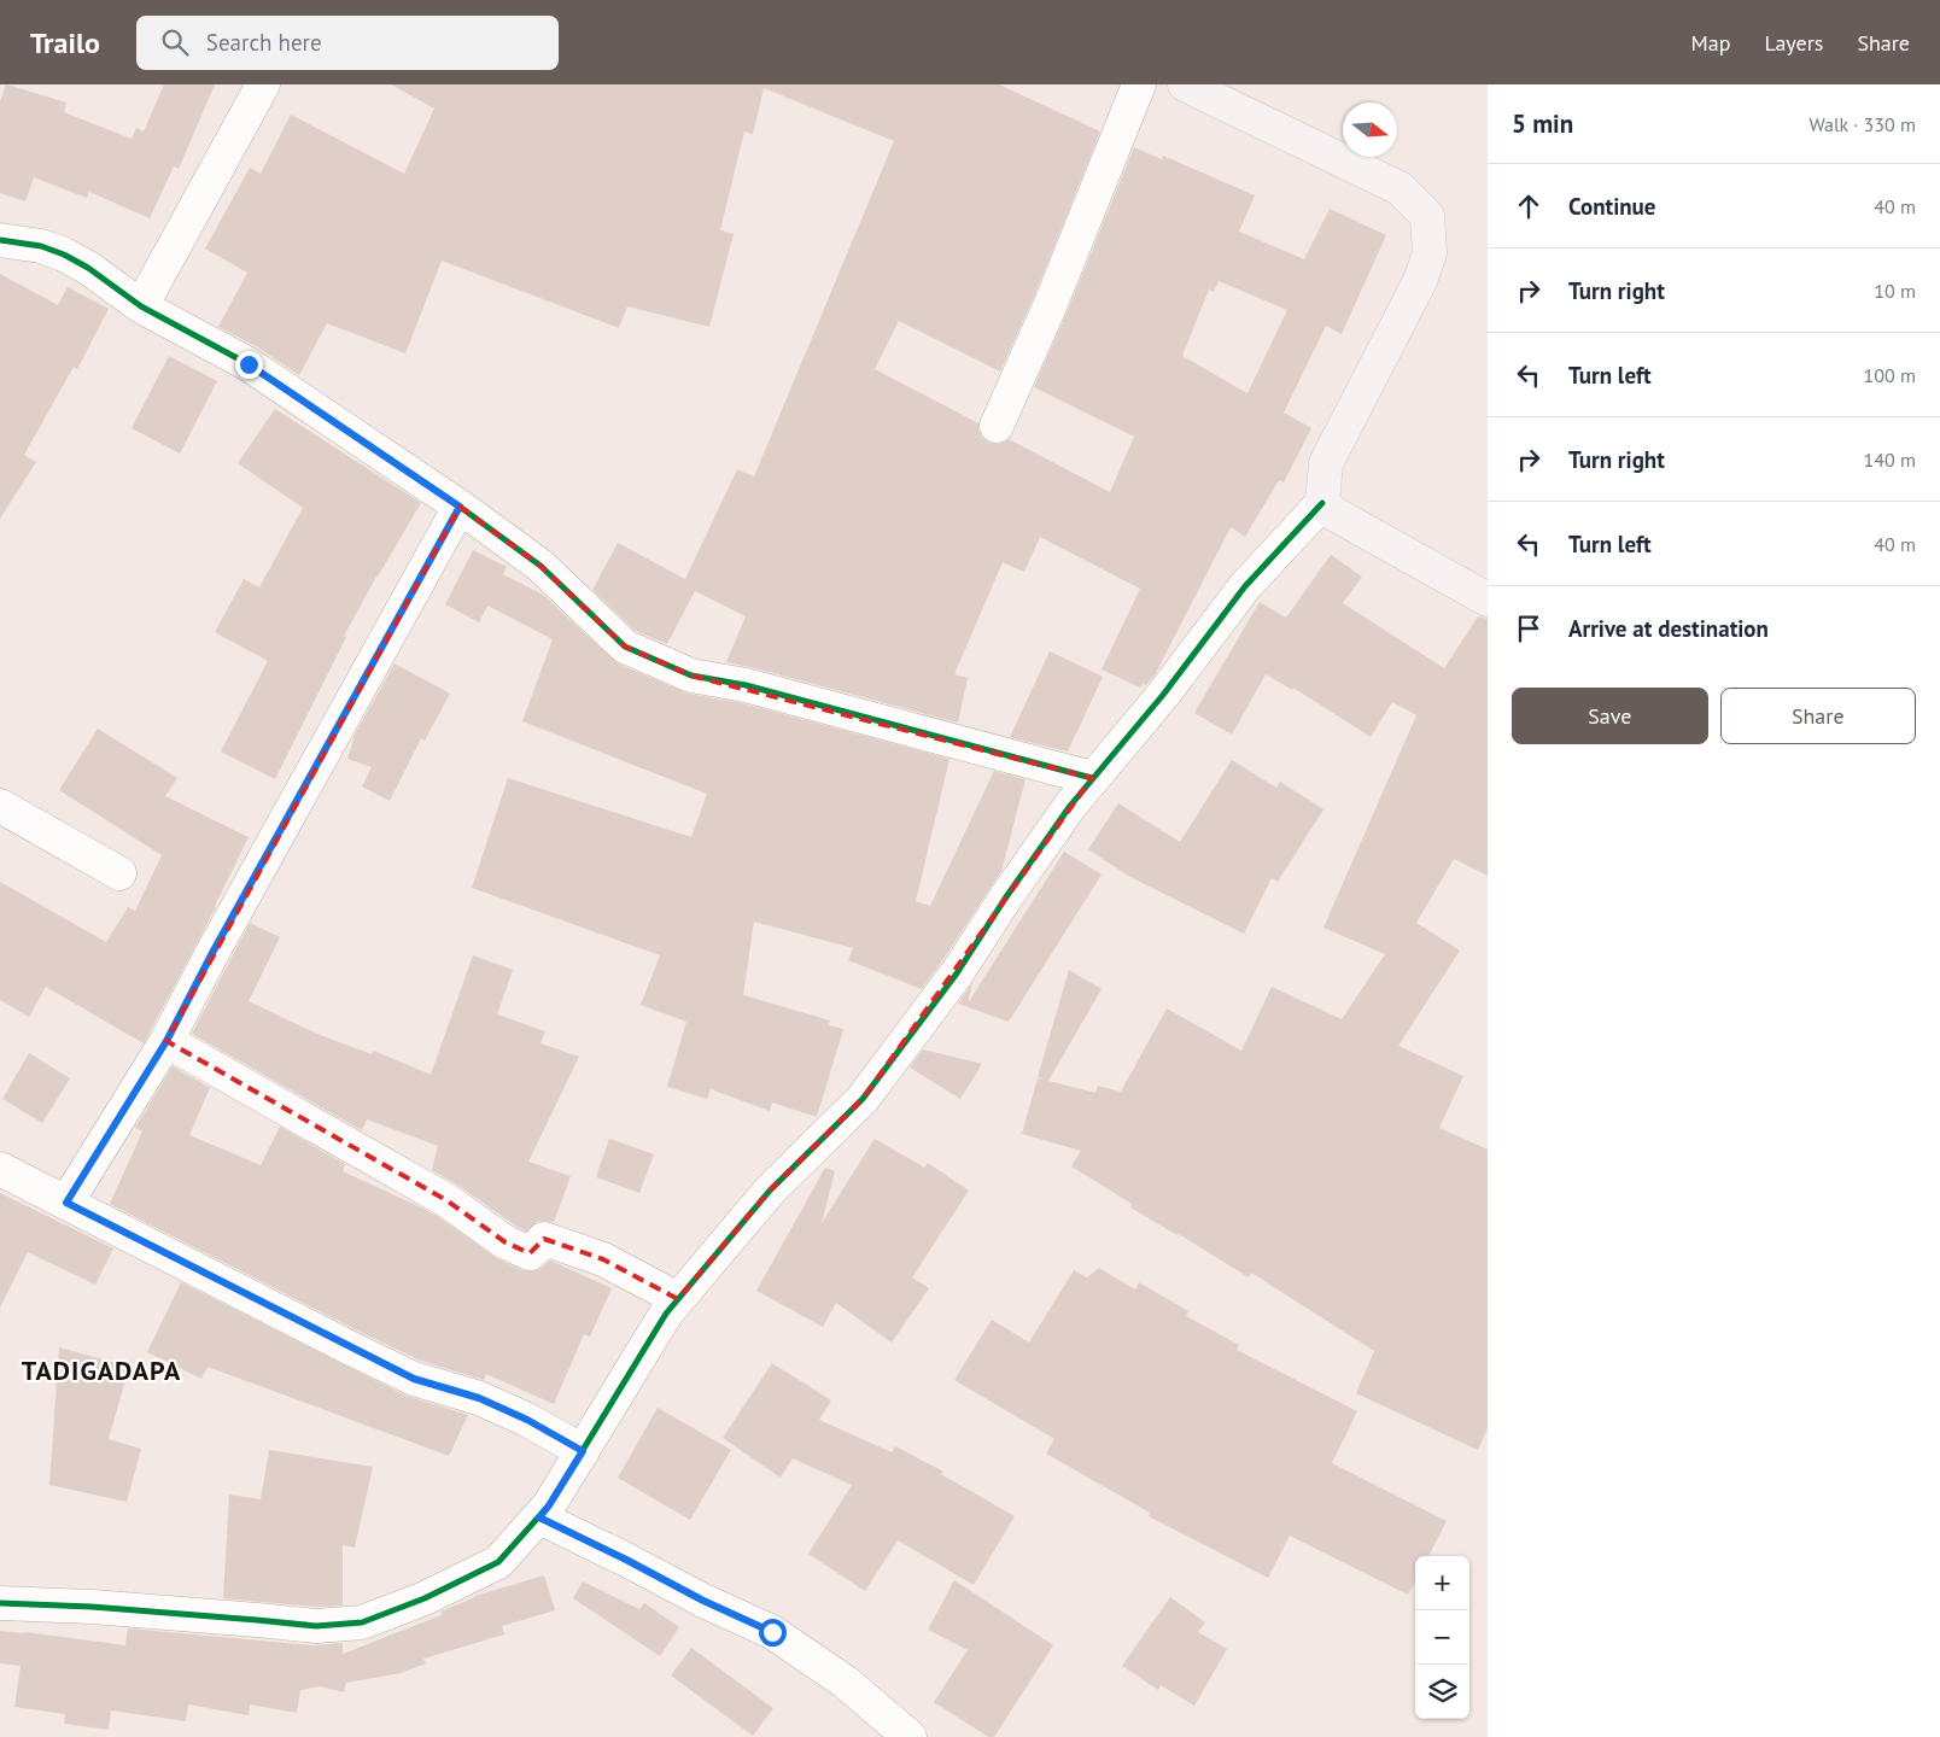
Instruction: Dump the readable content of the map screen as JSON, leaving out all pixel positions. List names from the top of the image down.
{
  "districts": ["TADIGADAPA"],
  "north": "right",
  "page": {
    "header": "Trailo",
    "search": "Search here",
    "nav": ["Map", "Layers", "Share"],
    "heading": ["5 min", "Walk · 330 m"],
    "list": [
      ["Continue", "40 m"],
      ["Turn right", "10 m"],
      ["Turn left", "100 m"],
      ["Turn right", "140 m"],
      ["Turn left", "40 m"],
      "Arrive at destination"
    ],
    "buttons": ["Save", "Share"],
    "map_buttons": ["+", "−"]
  }
}
